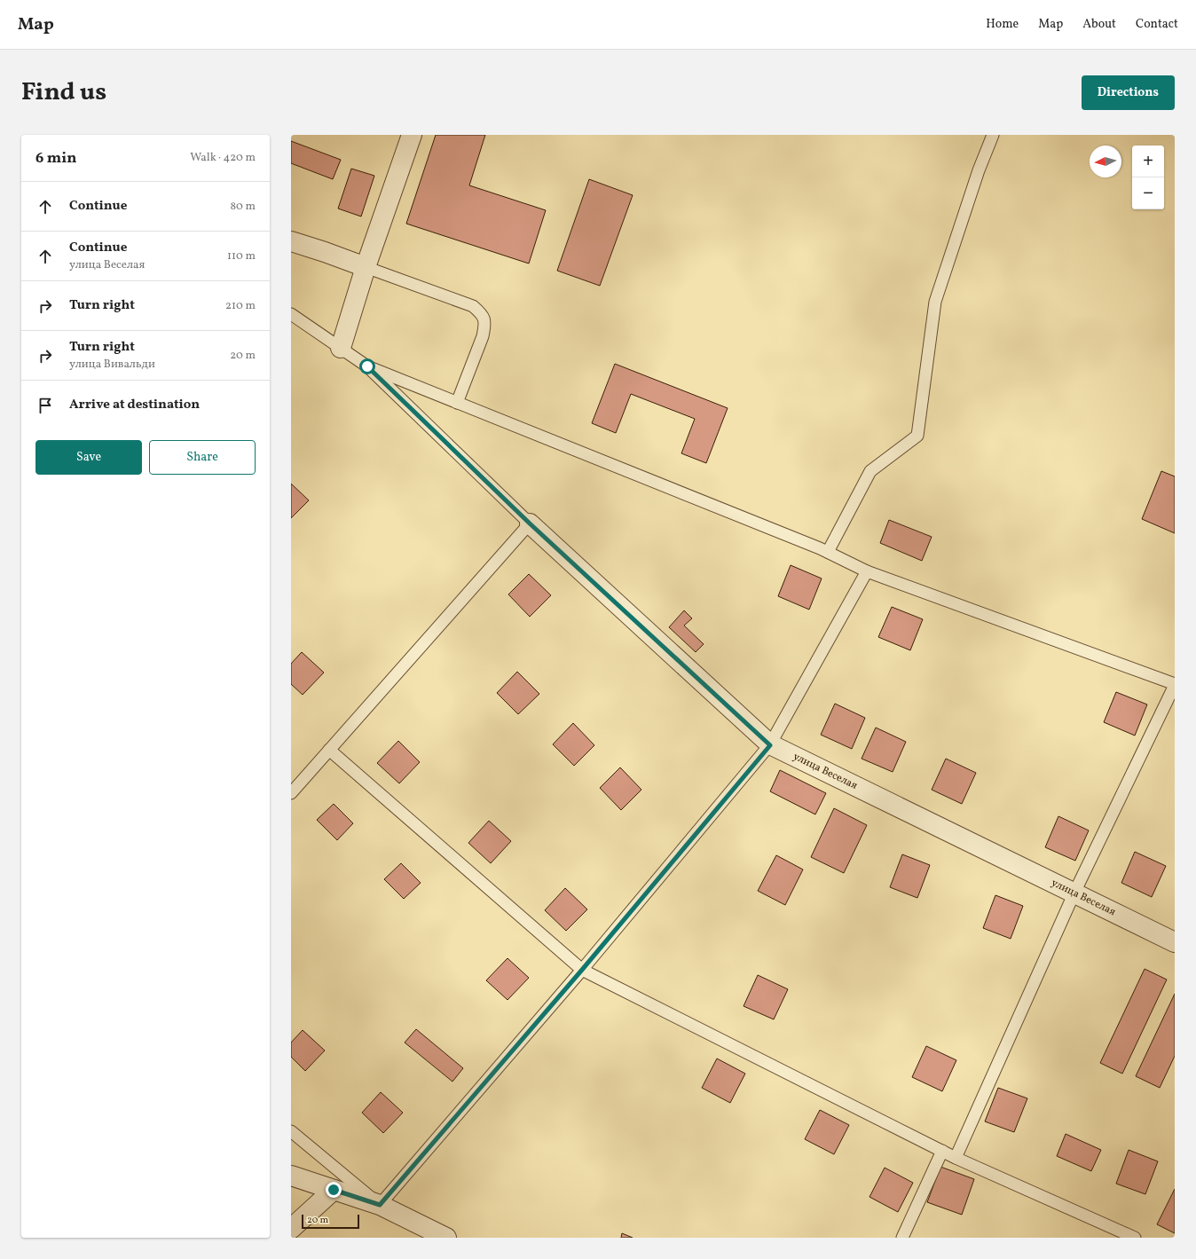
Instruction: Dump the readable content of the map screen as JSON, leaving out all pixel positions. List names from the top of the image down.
{
  "streets": {
    "street": ["улица Веселая"]
  },
  "scale_bar": "20 m",
  "north": "left",
  "page": {
    "header": "Map",
    "nav": [
      "Home",
      "Map",
      "About",
      "Contact"
    ],
    "title": "Find us",
    "buttons": [
      "Directions",
      ["Save", "Share"]
    ],
    "heading": ["6 min", "Walk · 420 m"],
    "map_buttons": ["+", "−"],
    "list": [
      ["Continue", "80 m"],
      ["Continue", "улица Веселая", "110 m"],
      ["Turn right", "210 m"],
      ["Turn right", "улица Вивальди", "20 m"],
      "Arrive at destination"
    ],
    "scale": "20 m"
  }
}
